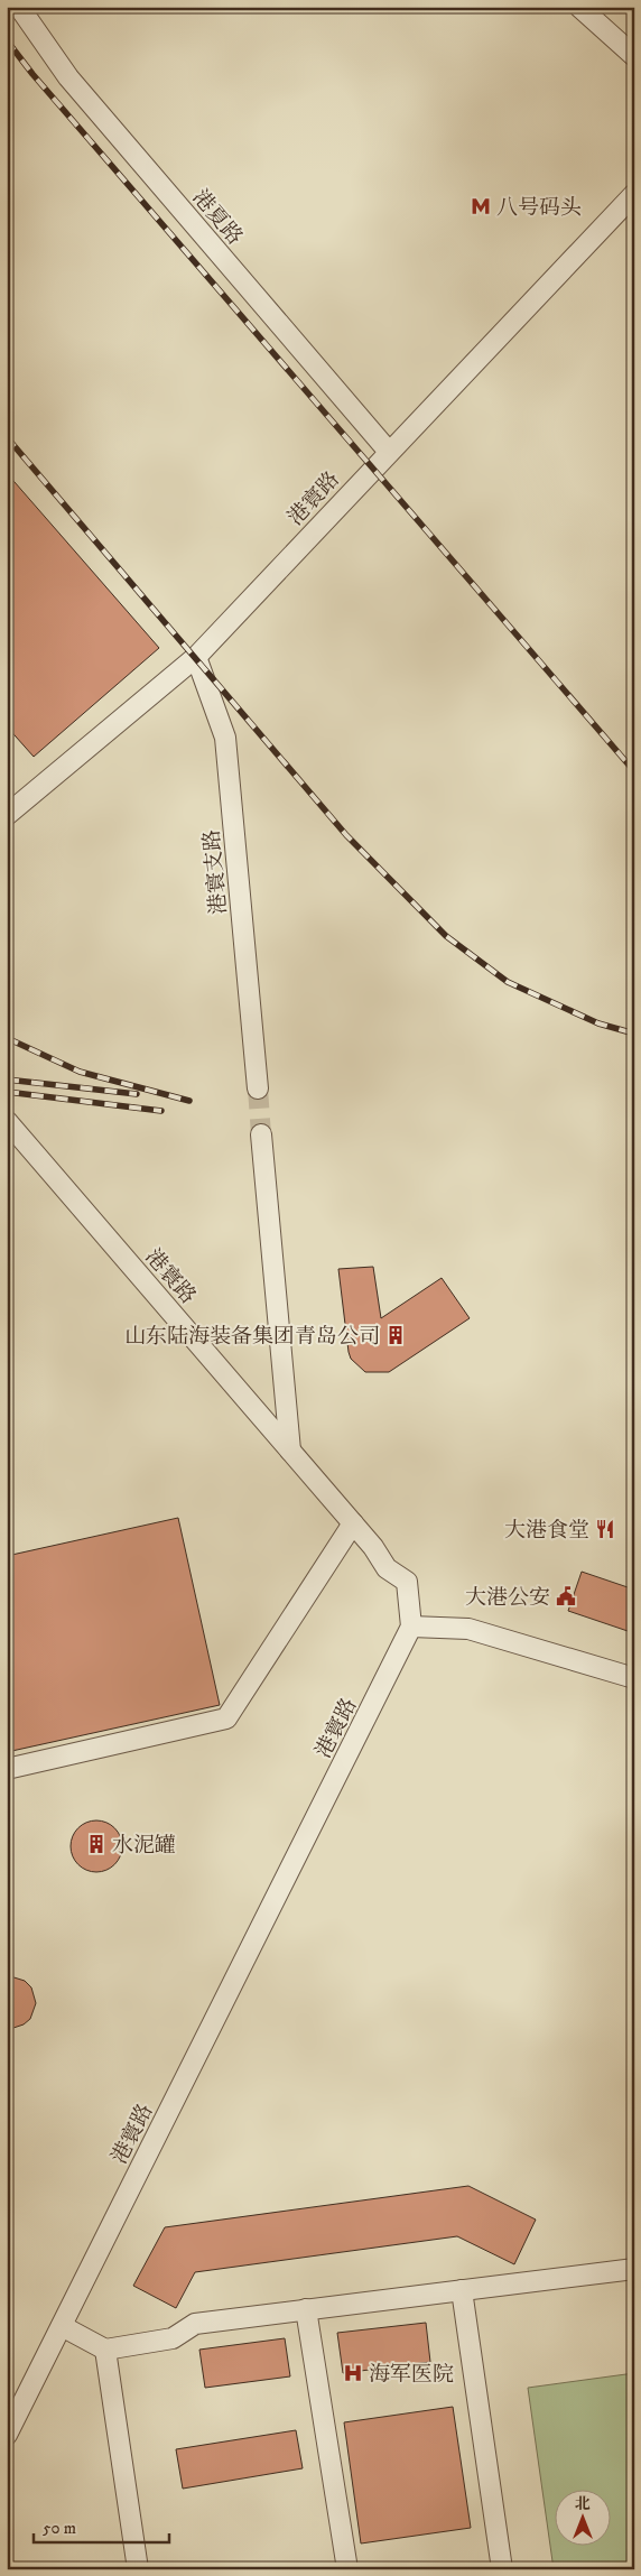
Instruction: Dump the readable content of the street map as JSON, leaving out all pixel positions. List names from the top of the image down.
{
  "streets": {
    "street": ["港夏路", "港寰路", "港寰支路"]
  },
  "crossings": [
    ["港夏路", "港寰路"],
    ["港寰路", "港寰支路"]
  ],
  "places": {
    "metro station": ["八号码头"],
    "building": ["山东陆海装备集团青岛公司", "水泥罐"],
    "restaurant": ["大港食堂"],
    "public building": ["大港公安"],
    "hospital": ["海军医院"]
  },
  "scale_bar": "50 m",
  "north": "top"
}
